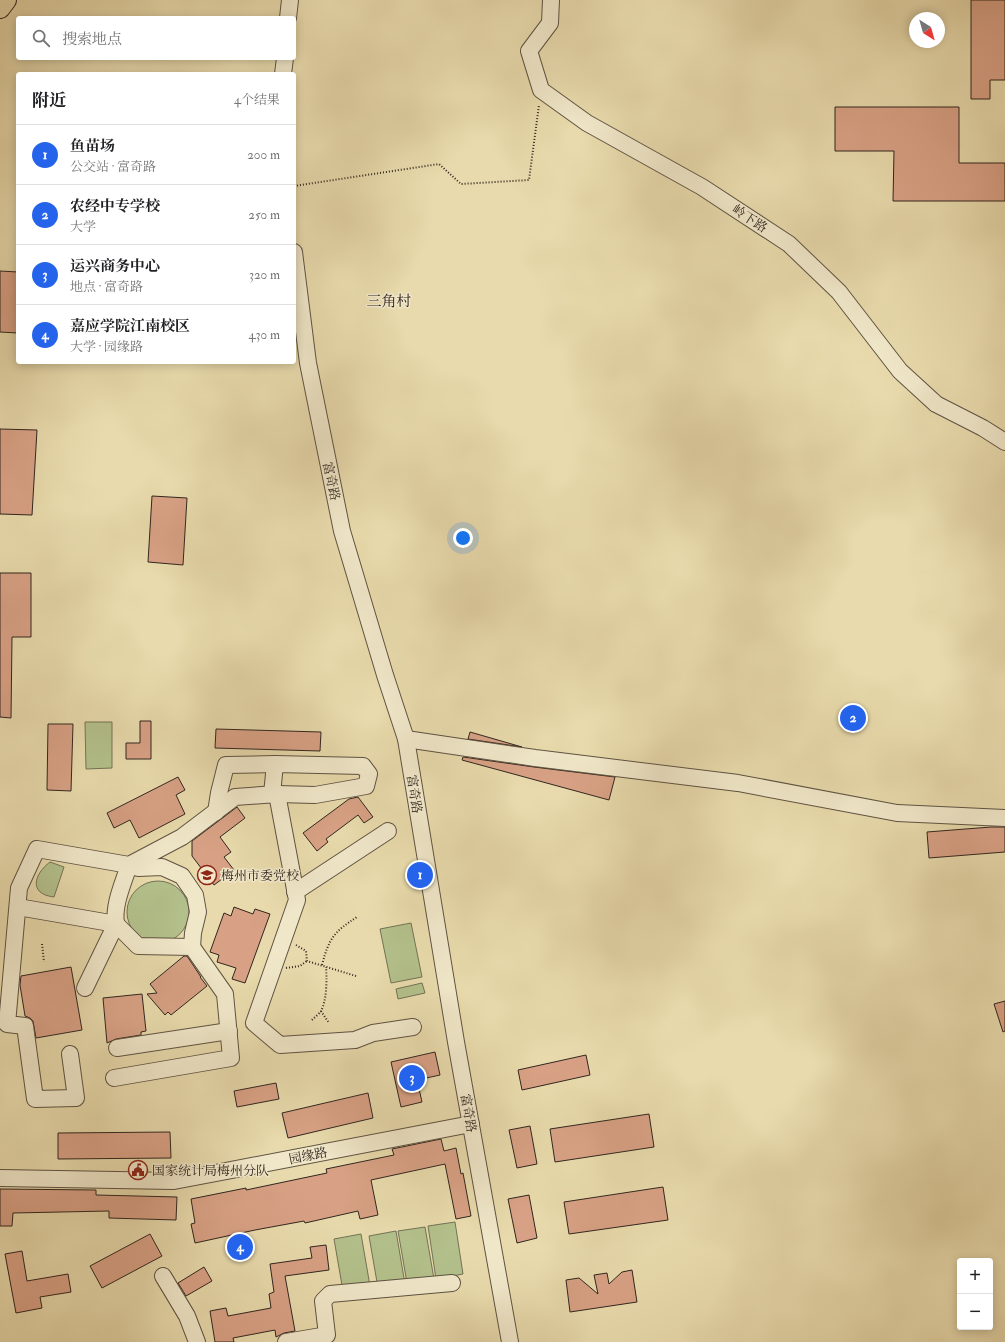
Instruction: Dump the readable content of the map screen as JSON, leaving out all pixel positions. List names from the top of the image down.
{
  "streets": {
    "street": ["岭下路", "富奇路", "园缘路"]
  },
  "crossings": [
    ["富奇路", "园缘路"]
  ],
  "districts": ["三角村"],
  "places": {
    "school or university": ["梅州市委党校"],
    "public building": ["国家统计局梅州分队"]
  },
  "north": "bottom right",
  "page": {
    "search": "搜索地点",
    "heading": ["附近", "4个结果"],
    "list": [
      {
        "mark": "1",
        "name": "鱼苗场",
        "note": "公交站 · 富奇路",
        "value": "200 m"
      },
      {
        "mark": "2",
        "name": "农经中专学校",
        "note": "大学",
        "value": "250 m"
      },
      {
        "mark": "3",
        "name": "运兴商务中心",
        "note": "地点 · 富奇路",
        "value": "320 m"
      },
      {
        "mark": "4",
        "name": "嘉应学院江南校区",
        "note": "大学 · 园缘路",
        "value": "430 m"
      }
    ],
    "pins": [
      "2",
      "1",
      "3",
      "4"
    ],
    "map_buttons": ["+", "−"]
  }
}
